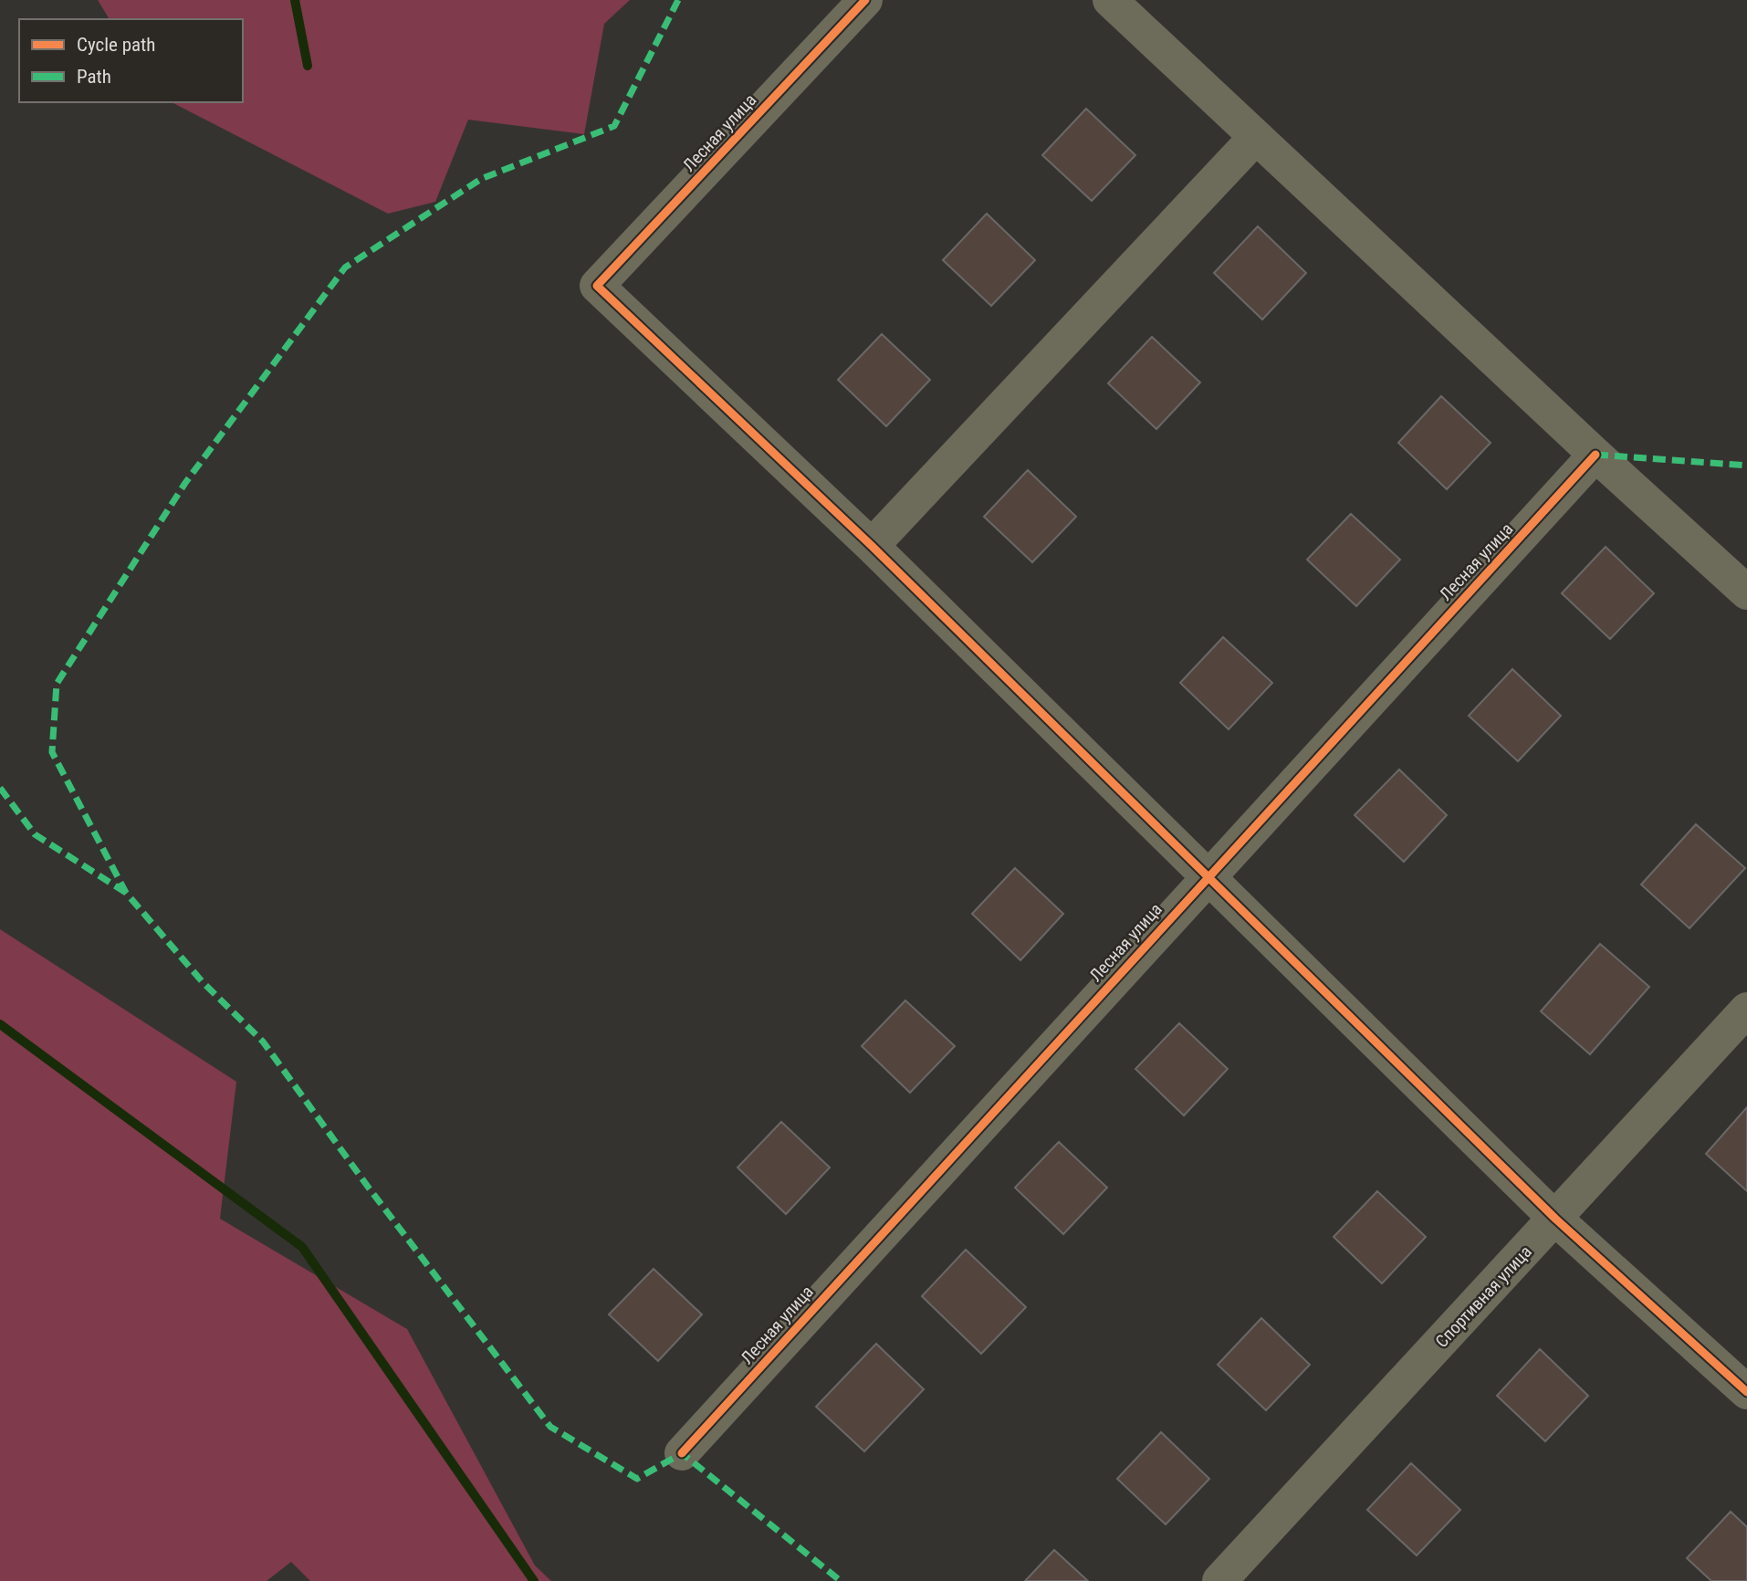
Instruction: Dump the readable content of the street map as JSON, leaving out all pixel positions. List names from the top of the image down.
{
  "streets": {
    "street": ["Лесная улица", "Спортивная улица"]
  },
  "legend": ["Cycle path", "Path"]
}
